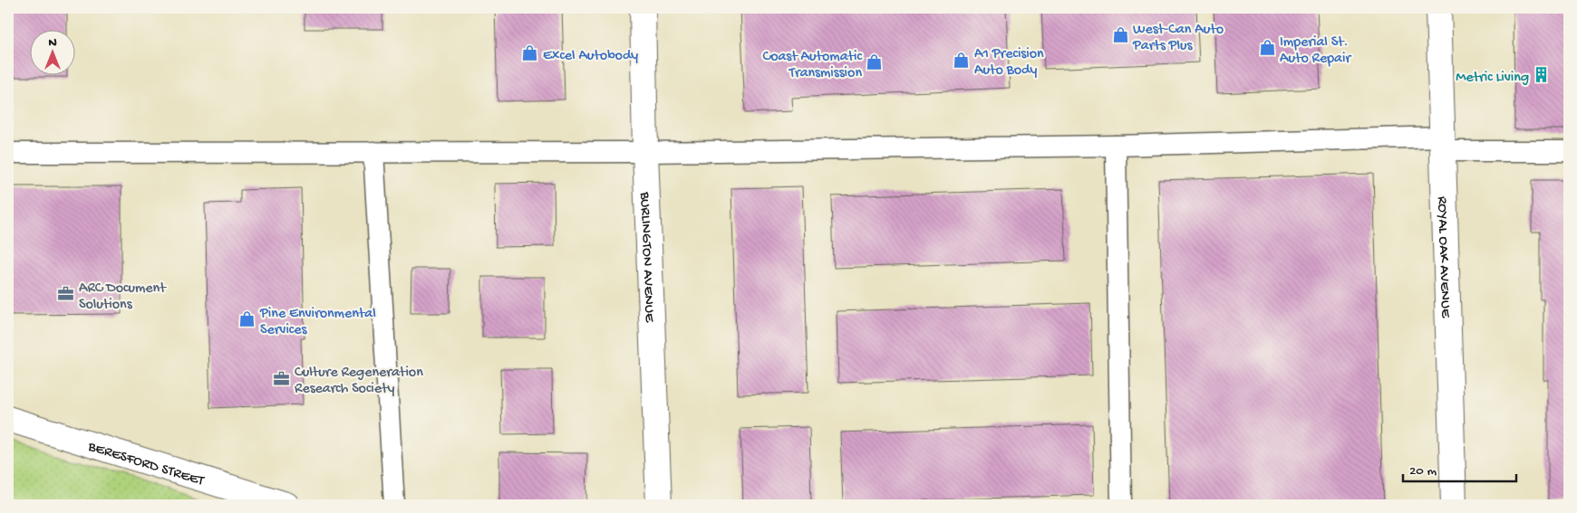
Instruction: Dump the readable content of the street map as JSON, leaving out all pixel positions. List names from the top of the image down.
{
  "streets": {
    "street": ["BURLINGTON AVENUE", "ROYAL OAK AVENUE", "BERESFORD STREET"]
  },
  "places": {
    "shop": [
      "West-Can Auto Parts Plus",
      "Imperial St. Auto Repair",
      "Excel Autobody",
      "A1 Precision Auto Body",
      "Coast Automatic Transmission",
      "Pine Environmental Services"
    ],
    "building": ["Metric Living"],
    "office": ["ARC Document Solutions", "Culture Regeneration Research Society"]
  },
  "scale_bar": "20 m",
  "north": "top"
}
